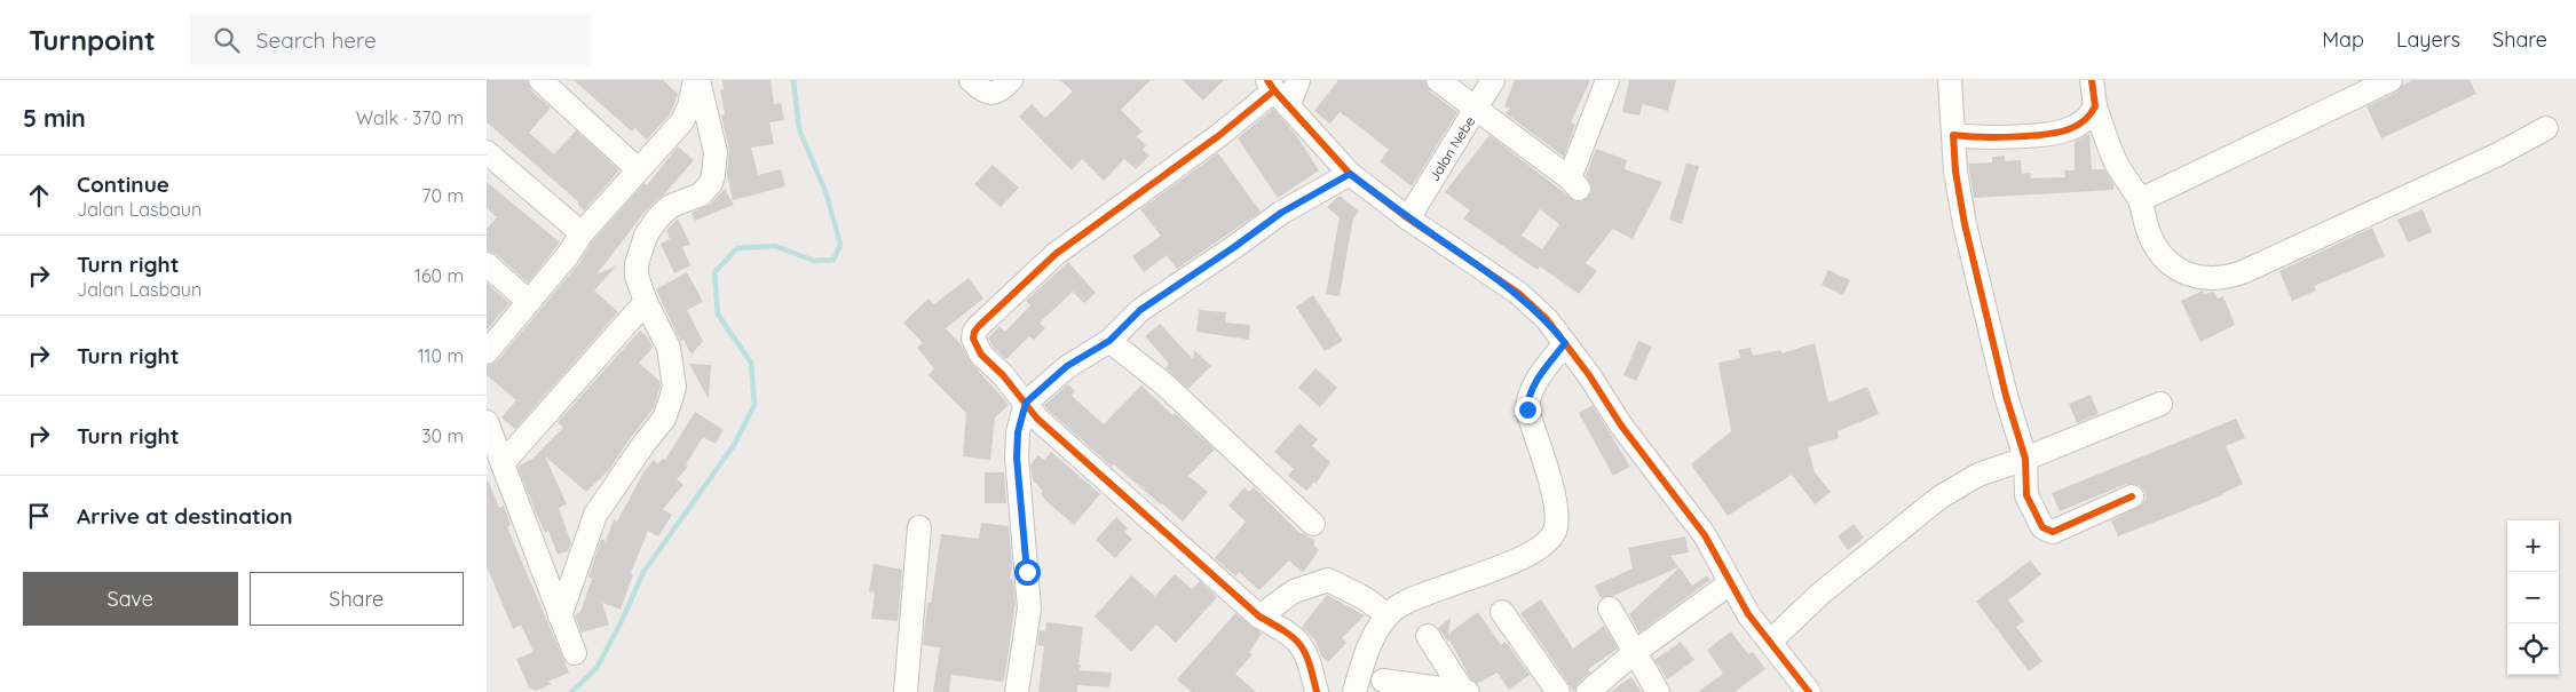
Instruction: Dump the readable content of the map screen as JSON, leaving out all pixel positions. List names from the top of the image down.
{
  "streets": {
    "street": ["Jalan Nebe"]
  },
  "page": {
    "header": "Turnpoint",
    "search": "Search here",
    "nav": ["Map", "Layers", "Share"],
    "heading": ["5 min", "Walk · 370 m"],
    "list": [
      ["Continue", "Jalan Lasbaun", "70 m"],
      ["Turn right", "Jalan Lasbaun", "160 m"],
      ["Turn right", "110 m"],
      ["Turn right", "30 m"],
      "Arrive at destination"
    ],
    "map_buttons": ["+", "−"],
    "buttons": ["Save", "Share"]
  }
}
